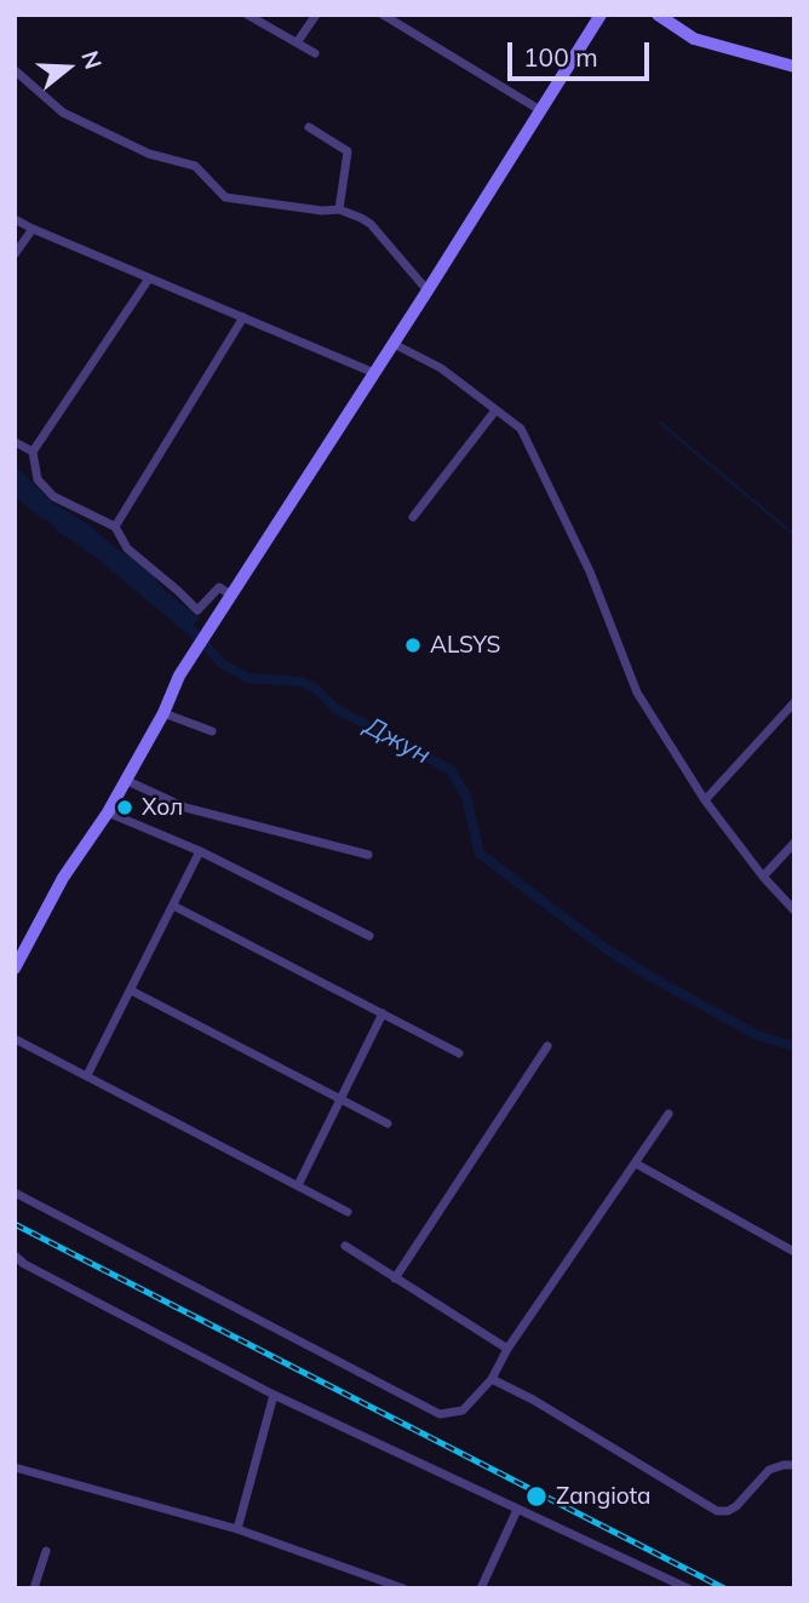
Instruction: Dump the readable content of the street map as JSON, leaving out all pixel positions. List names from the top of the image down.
{
  "water": ["Джун"],
  "places": ["ALSYS", "Хол", "Zangiota"],
  "scale_bar": "100 m",
  "north": "right"
}
